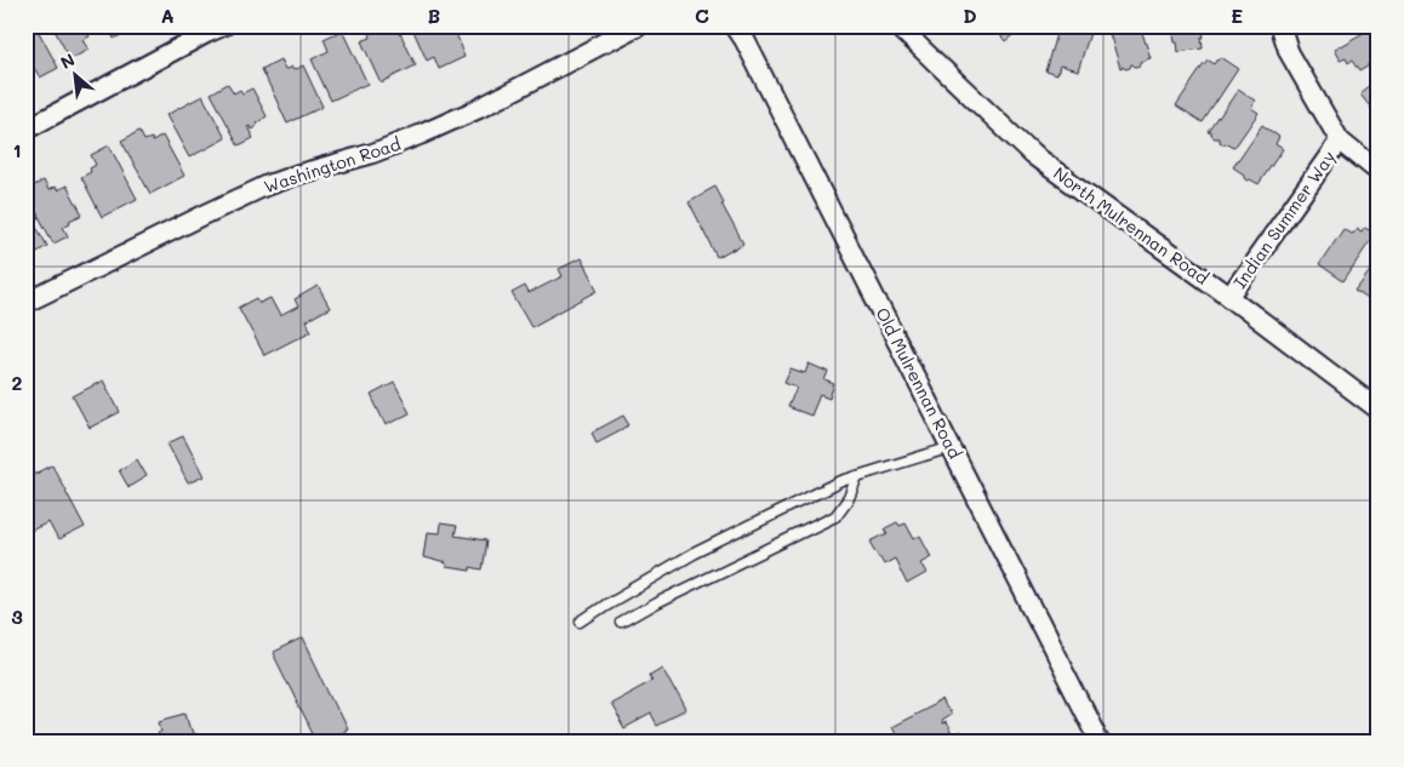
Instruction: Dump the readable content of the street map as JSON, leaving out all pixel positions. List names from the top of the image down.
{
  "streets": {
    "street": [
      "Washington Road",
      "Indian Summer Way",
      "North Mulrennan Road",
      "Old Mulrennan Road"
    ]
  },
  "crossings": [
    ["Indian Summer Way", "North Mulrennan Road"]
  ],
  "north": "top left",
  "grid": {
    "columns": [
      "A",
      "B",
      "C",
      "D",
      "E"
    ],
    "rows": ["1", "2", "3"]
  }
}
